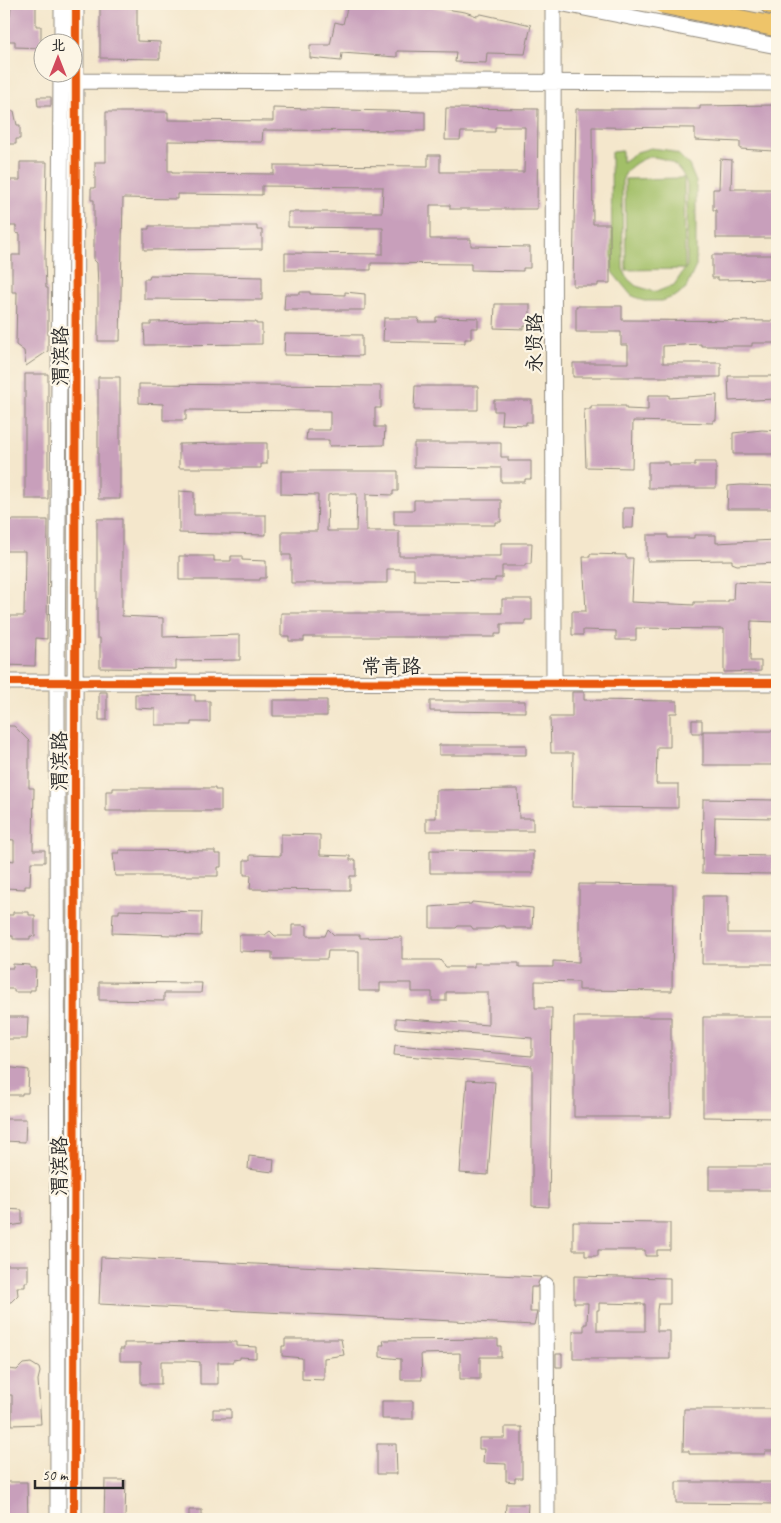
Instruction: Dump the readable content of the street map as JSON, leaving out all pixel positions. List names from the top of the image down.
{
  "streets": {
    "street": ["永贤路", "渭滨路", "常青路"]
  },
  "crossings": [
    ["永贤路", "常青路"],
    ["渭滨路", "常青路"]
  ],
  "scale_bar": "50 m",
  "north": "top"
}
